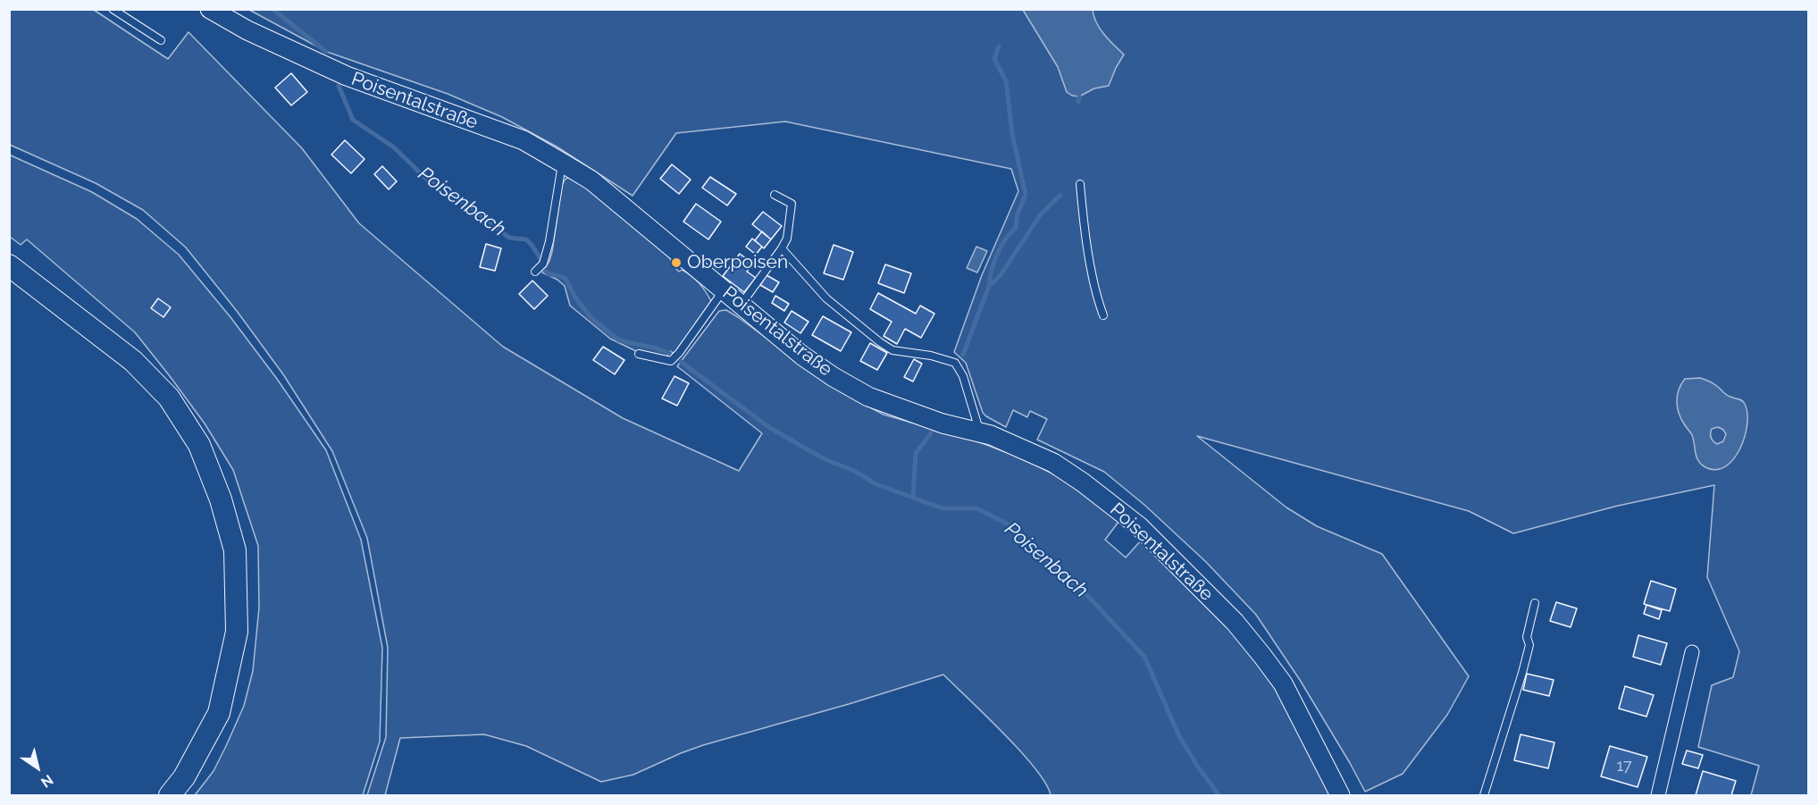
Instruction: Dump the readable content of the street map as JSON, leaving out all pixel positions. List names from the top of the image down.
{
  "streets": {
    "main road": ["Poisentalstraße"]
  },
  "water": ["Poisenbach"],
  "places": ["Oberpoisen"],
  "house_numbers": ["17"],
  "north": "bottom right"
}
